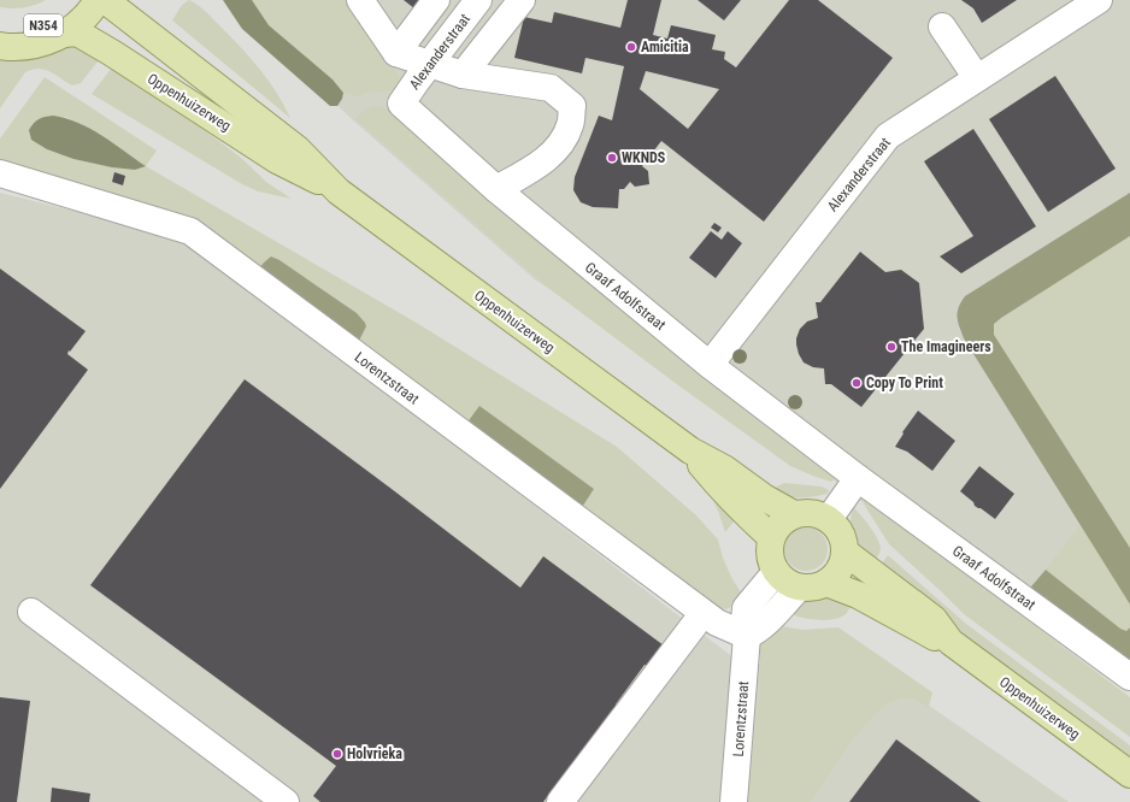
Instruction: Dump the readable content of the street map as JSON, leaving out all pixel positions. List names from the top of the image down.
{
  "streets": {
    "main road": ["N354", "Oppenhuizerweg"],
    "street": ["Alexanderstraat", "Graaf Adolfstraat", "Lorentzstraat"]
  },
  "crossings": [
    ["N354", "Oppenhuizerweg"],
    ["Alexanderstraat", "Graaf Adolfstraat"],
    ["Oppenhuizerweg", "Lorentzstraat"]
  ],
  "places": [
    "Amicitia",
    "WKNDS",
    "The Imagineers",
    "Copy To Print",
    "Holvrieka"
  ]
}
